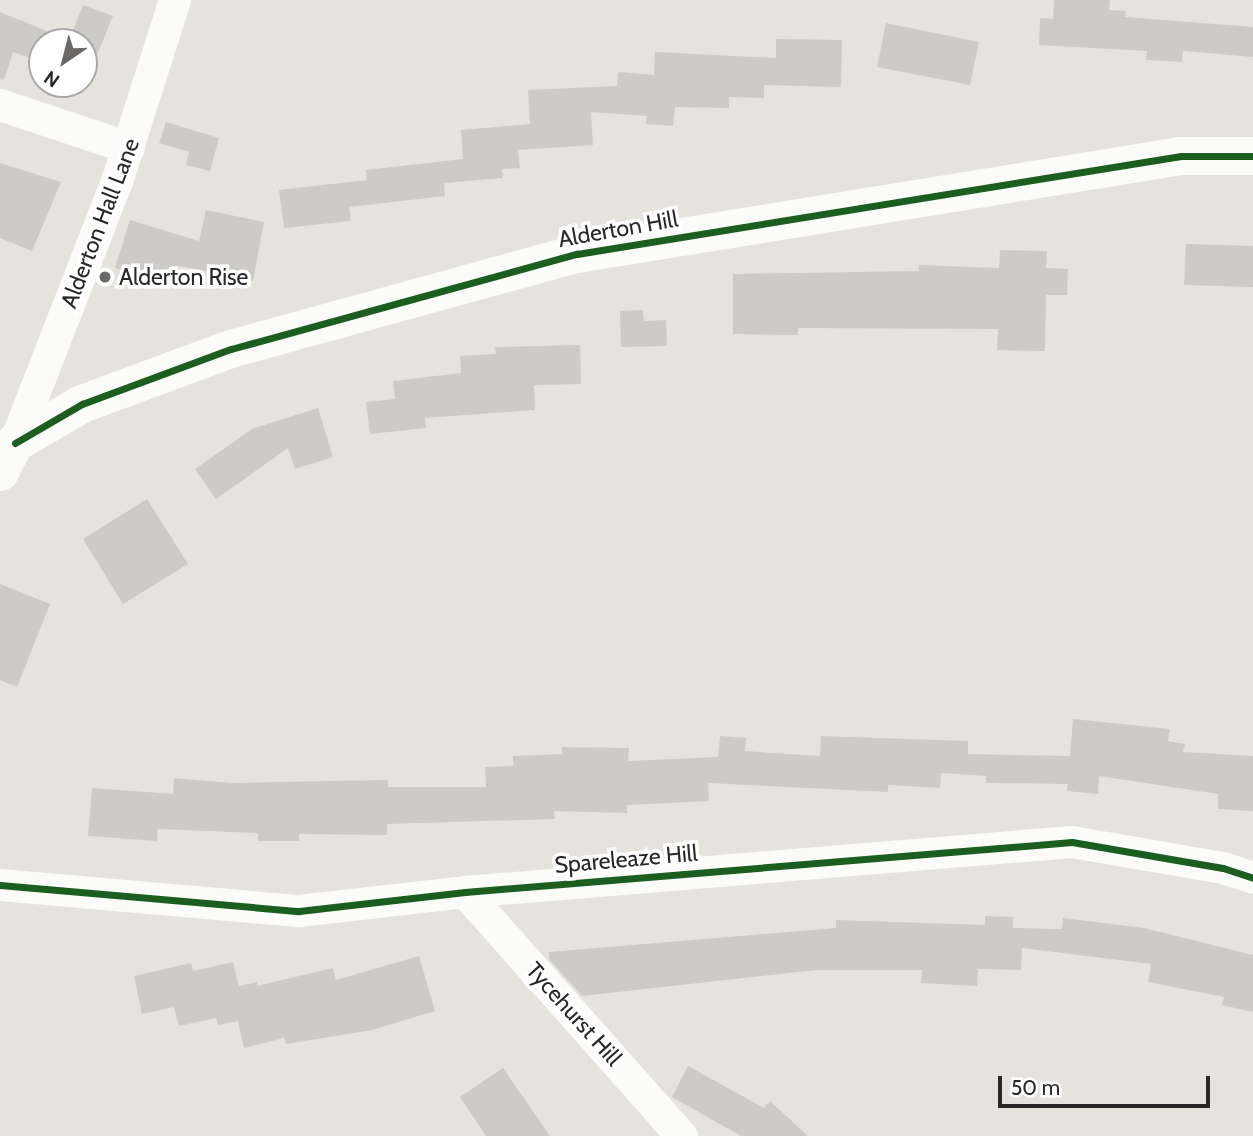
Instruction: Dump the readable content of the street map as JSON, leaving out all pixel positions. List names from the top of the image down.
{
  "streets": {
    "street": [
      "Alderton Hall Lane",
      "Alderton Hill",
      "Spareleaze Hill",
      "Tycehurst Hill"
    ]
  },
  "crossings": [
    ["Alderton Hall Lane", "Alderton Hill"],
    ["Spareleaze Hill", "Tycehurst Hill"]
  ],
  "places": ["Alderton Rise"],
  "scale_bar": "50 m",
  "north": "bottom left"
}
